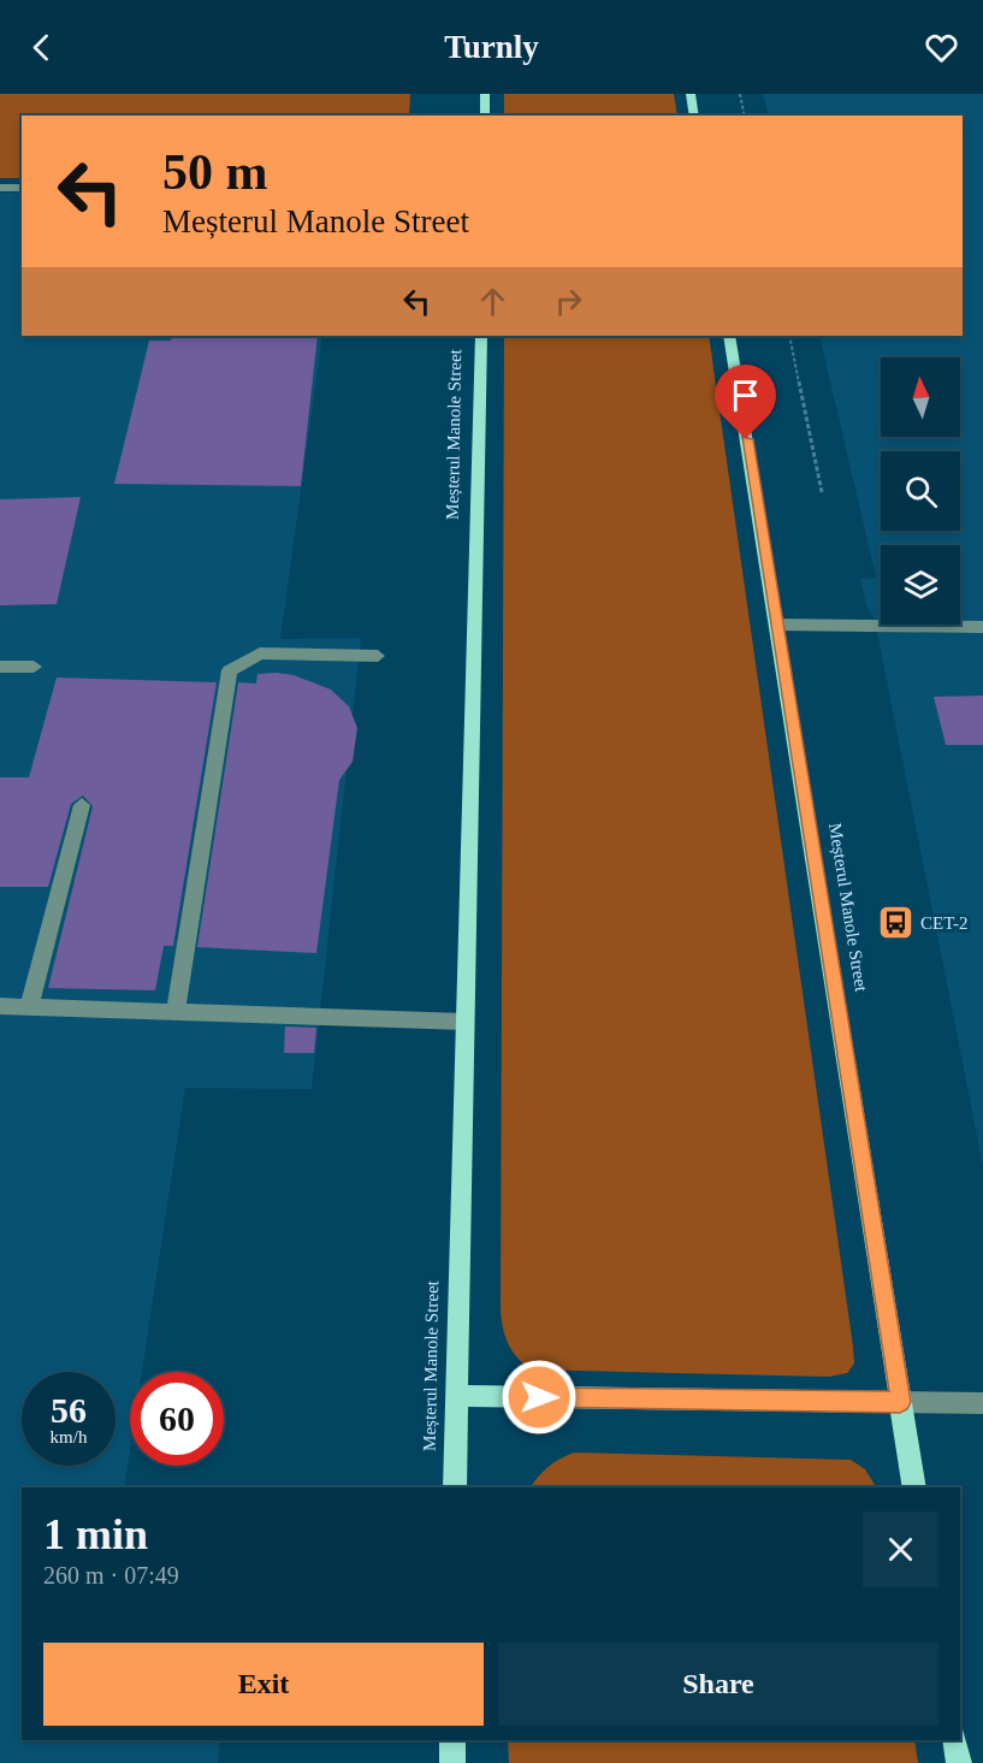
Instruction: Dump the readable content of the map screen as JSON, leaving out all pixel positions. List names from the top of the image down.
{
  "streets": {
    "main road": ["Meșterul Manole Street"]
  },
  "places": {
    "bus stop": ["CET-2"]
  },
  "north": "top",
  "page": {
    "header": "Turnly",
    "turn": ["50 m", "Meșterul Manole Street"],
    "speed": "56 km/h",
    "limit": "60",
    "heading": ["1 min", "260 m · 07:49"],
    "buttons": ["Exit", "Share"]
  }
}
